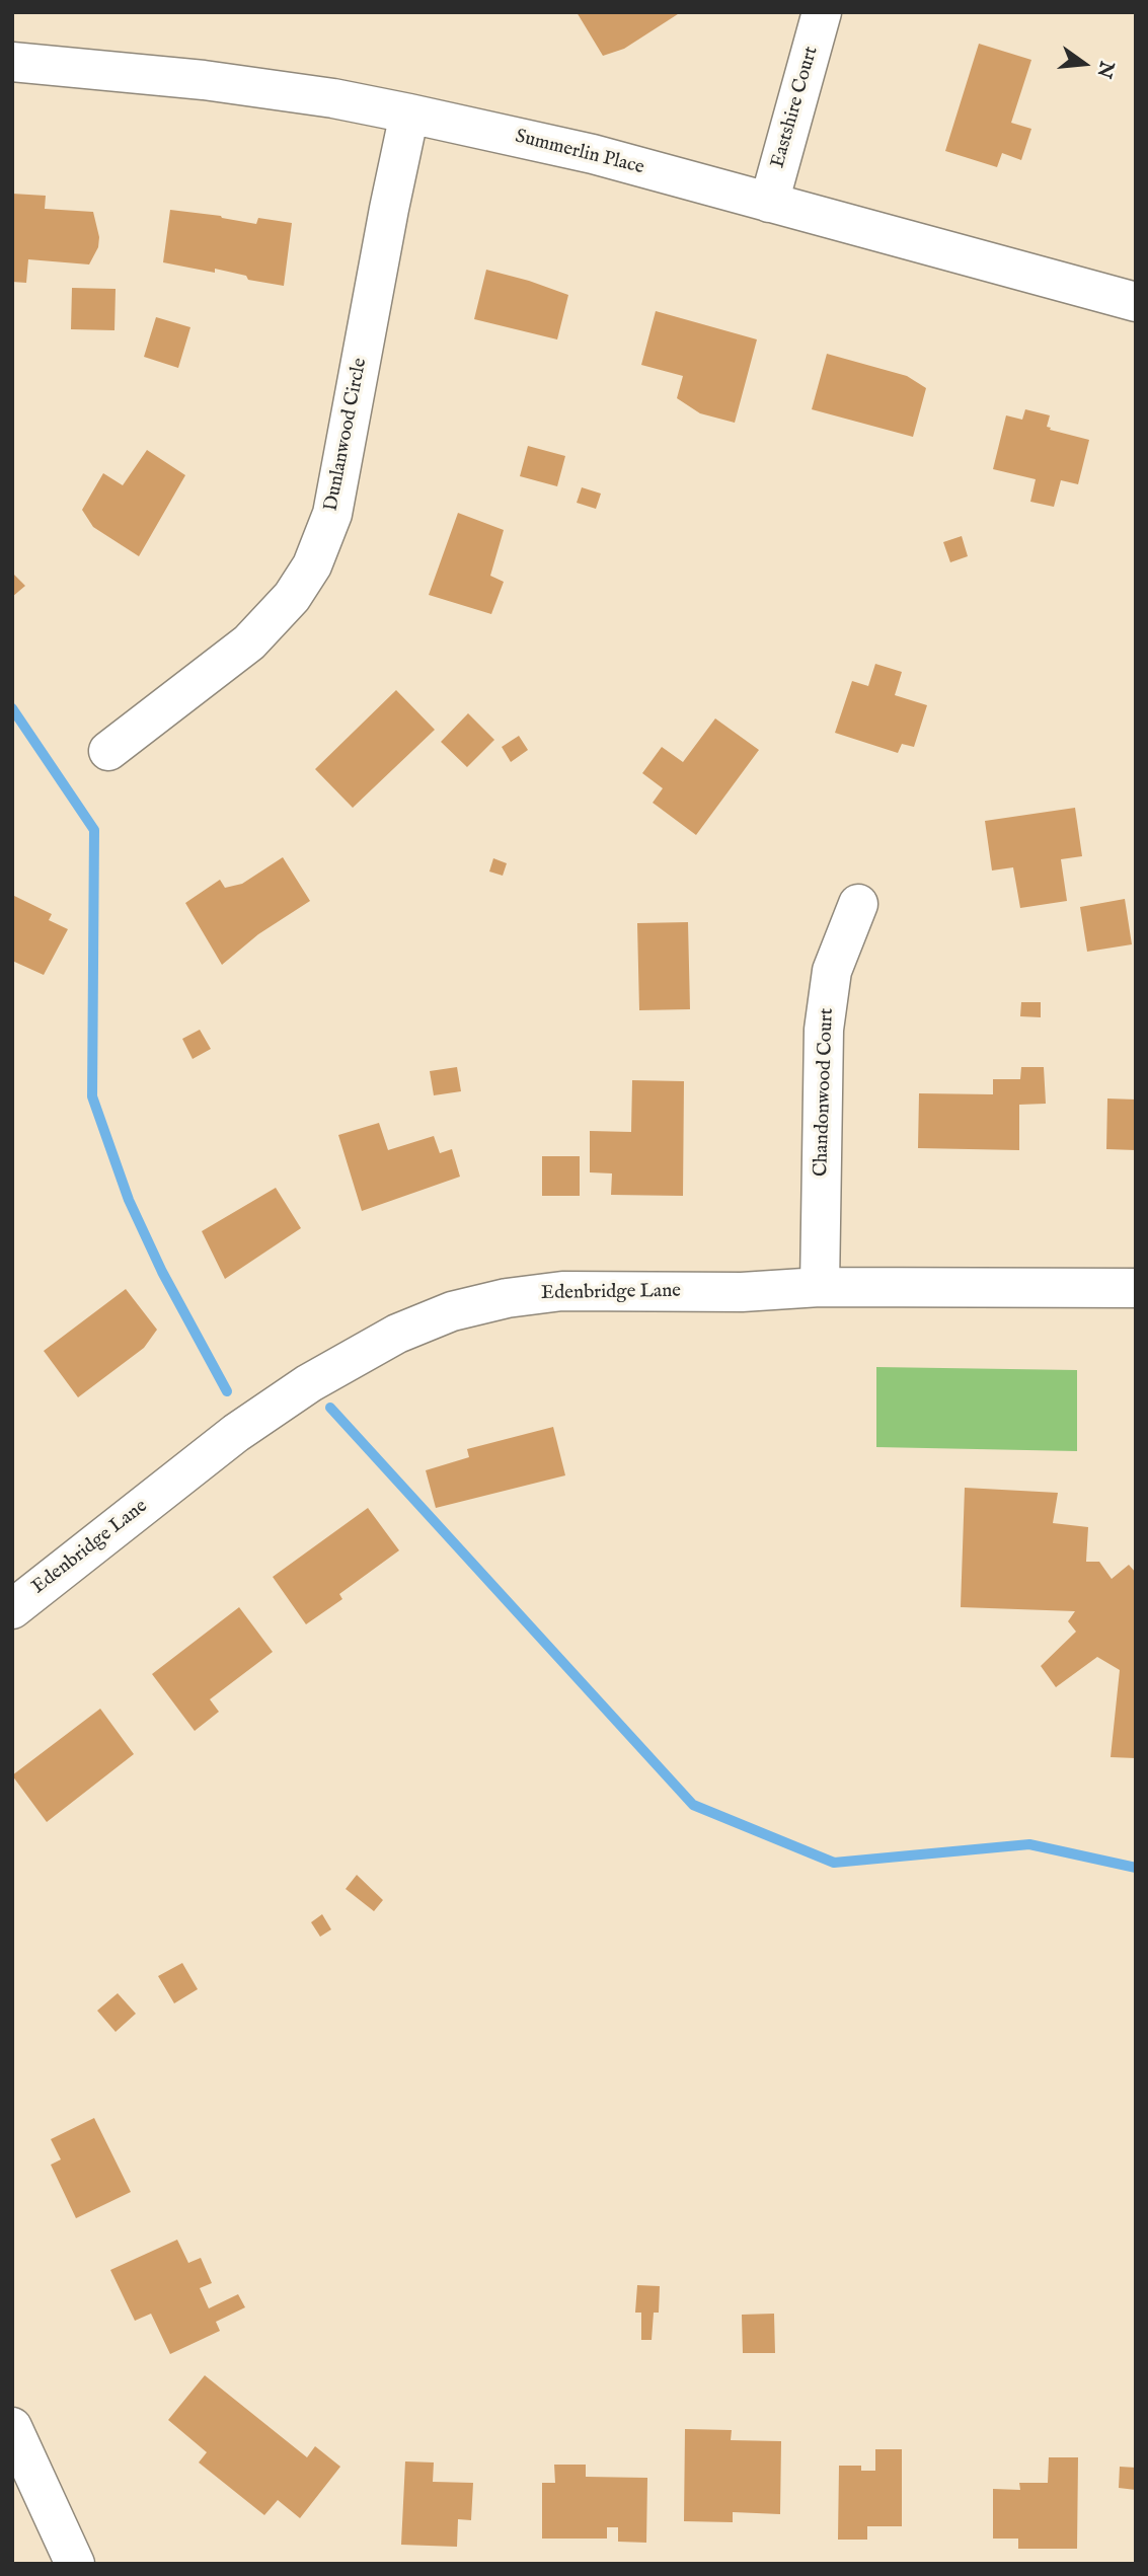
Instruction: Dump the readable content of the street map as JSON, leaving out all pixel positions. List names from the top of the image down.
{
  "streets": {
    "street": [
      "Eastshire Court",
      "Summerlin Place",
      "Dunlanwood Circle",
      "Chandonwood Court",
      "Edenbridge Lane"
    ]
  },
  "crossings": [
    ["Eastshire Court", "Summerlin Place"],
    ["Summerlin Place", "Dunlanwood Circle"],
    ["Chandonwood Court", "Edenbridge Lane"]
  ],
  "north": "right"
}
